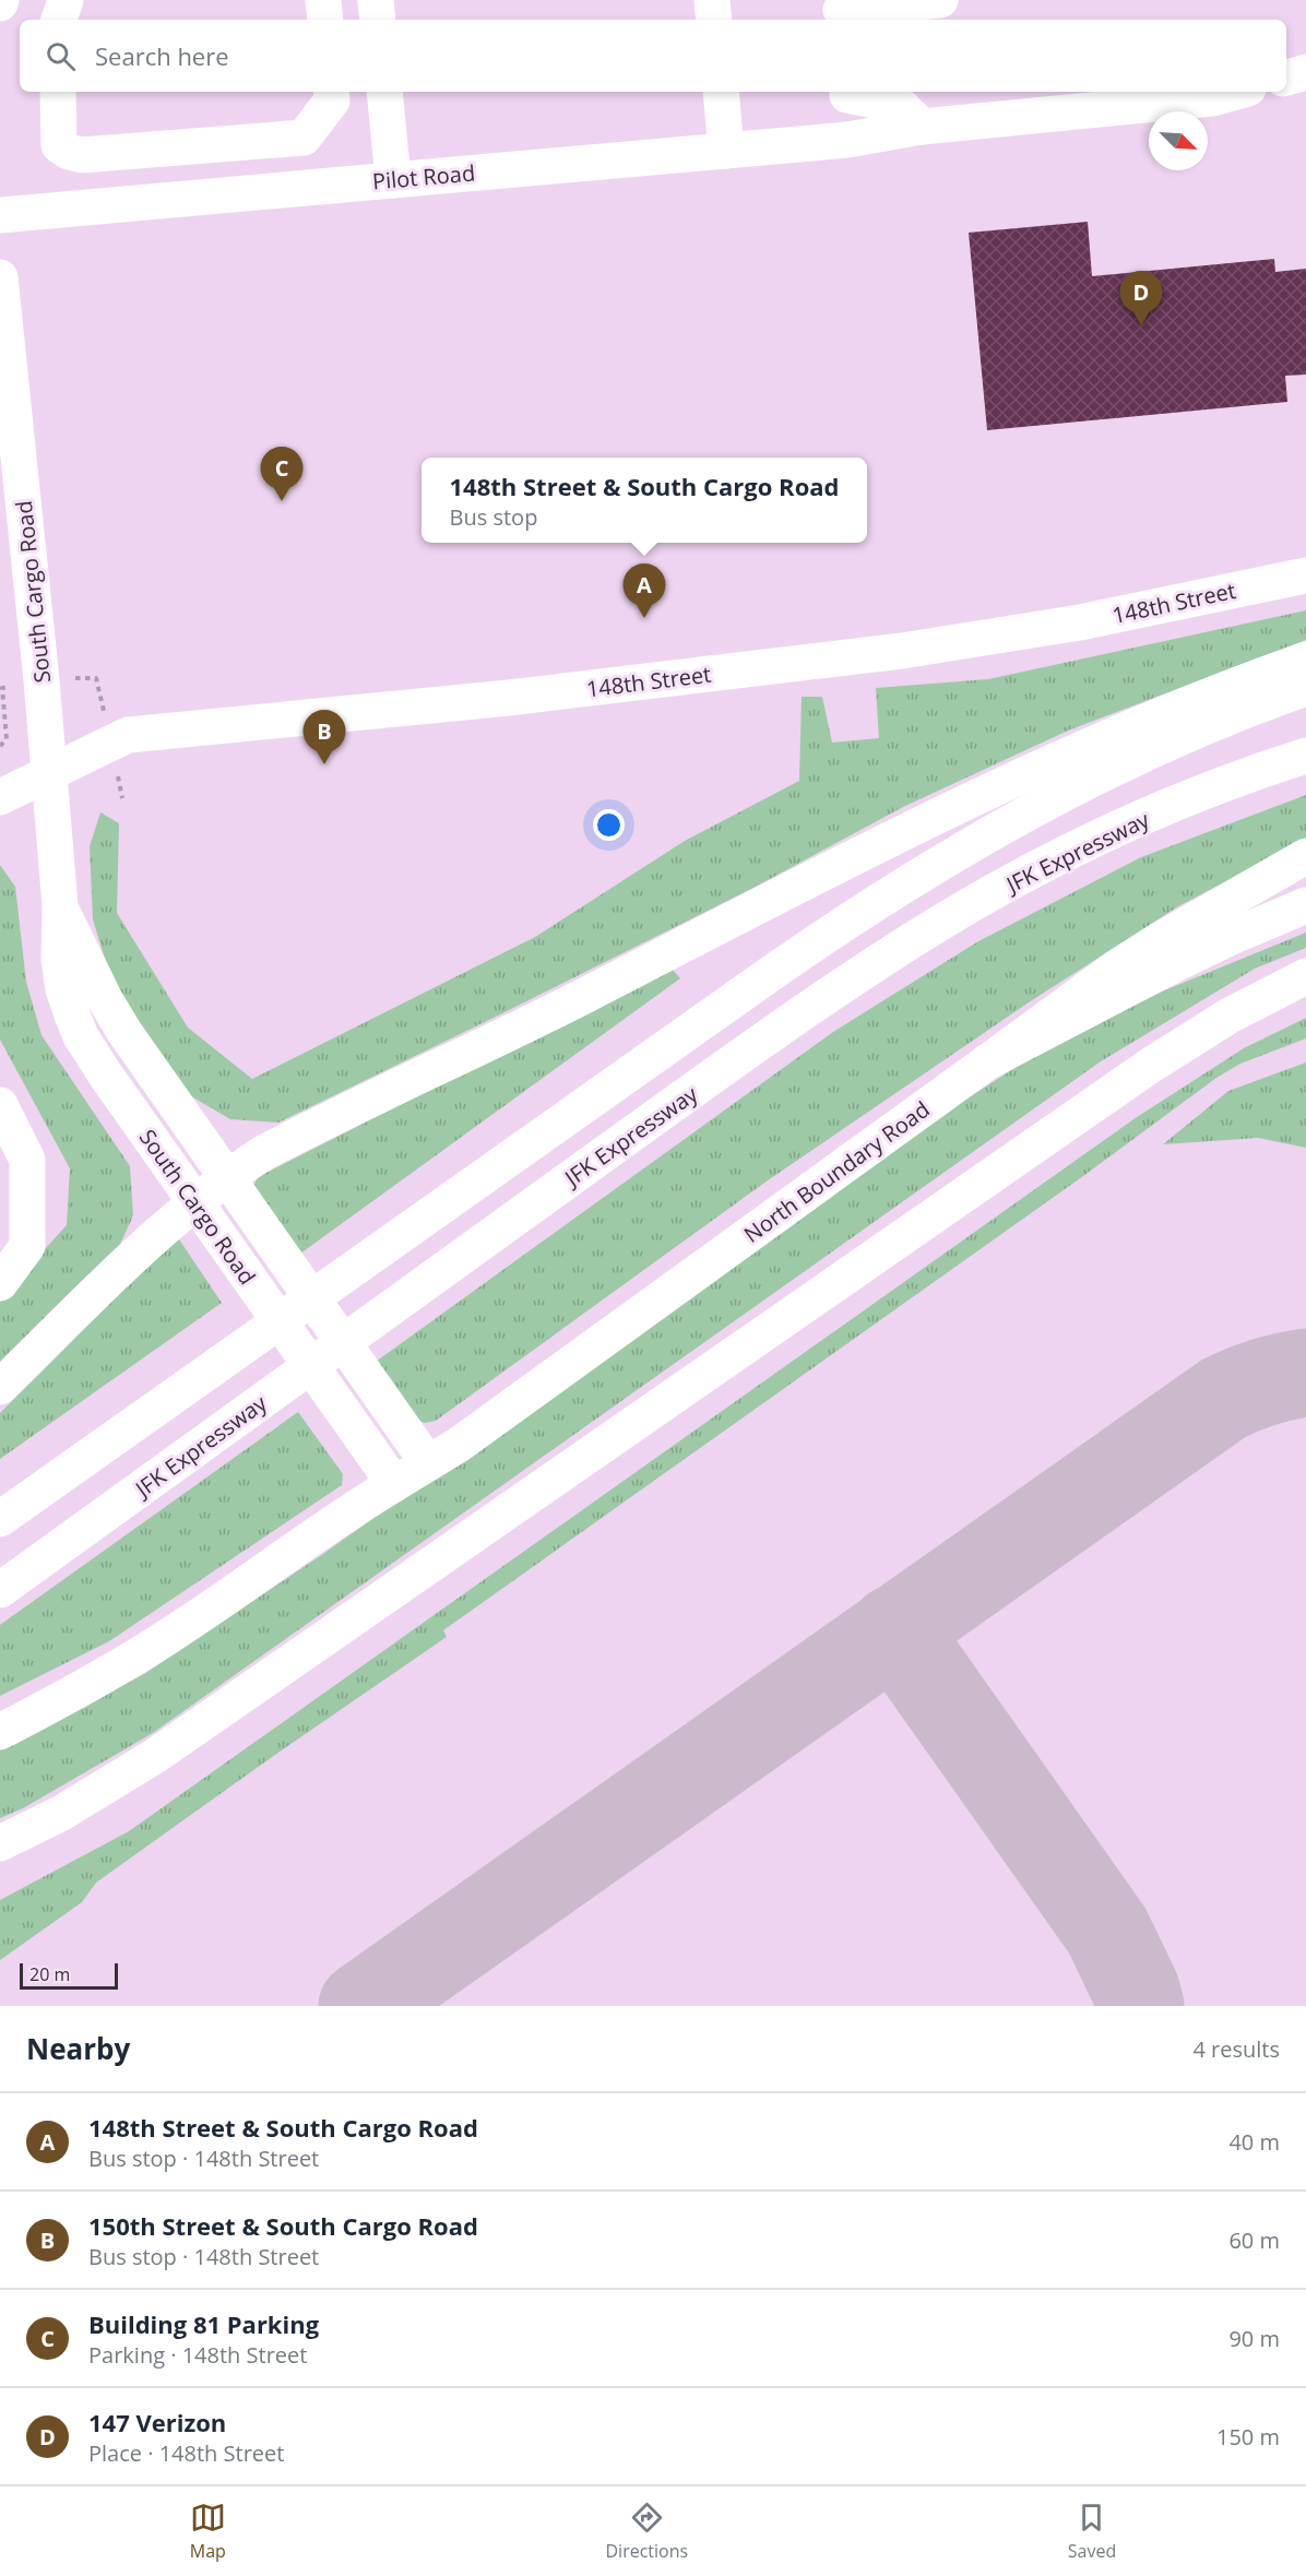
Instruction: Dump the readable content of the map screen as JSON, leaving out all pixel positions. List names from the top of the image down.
{
  "streets": {
    "main road": [
      "Pilot Road",
      "South Cargo Road",
      "148th Street",
      "JFK Expressway",
      "North Boundary Road"
    ]
  },
  "crossings": [
    ["South Cargo Road", "148th Street"],
    ["South Cargo Road", "North Boundary Road"]
  ],
  "scale_bar": "20 m",
  "north": "bottom right",
  "page": {
    "search": "Search here",
    "pins": [
      "D",
      "C",
      "A",
      "B"
    ],
    "popup": ["148th Street & South Cargo Road", "Bus stop"],
    "scale": "20 m",
    "heading": ["Nearby", "4 results"],
    "list": [
      {
        "mark": "A",
        "name": "148th Street & South Cargo Road",
        "note": "Bus stop · 148th Street",
        "value": "40 m"
      },
      {
        "mark": "B",
        "name": "150th Street & South Cargo Road",
        "note": "Bus stop · 148th Street",
        "value": "60 m"
      },
      {
        "mark": "C",
        "name": "Building 81 Parking",
        "note": "Parking · 148th Street",
        "value": "90 m"
      },
      {
        "mark": "D",
        "name": "147 Verizon",
        "note": "Place · 148th Street",
        "value": "150 m"
      }
    ],
    "nav": ["Map", "Directions", "Saved"]
  }
}
